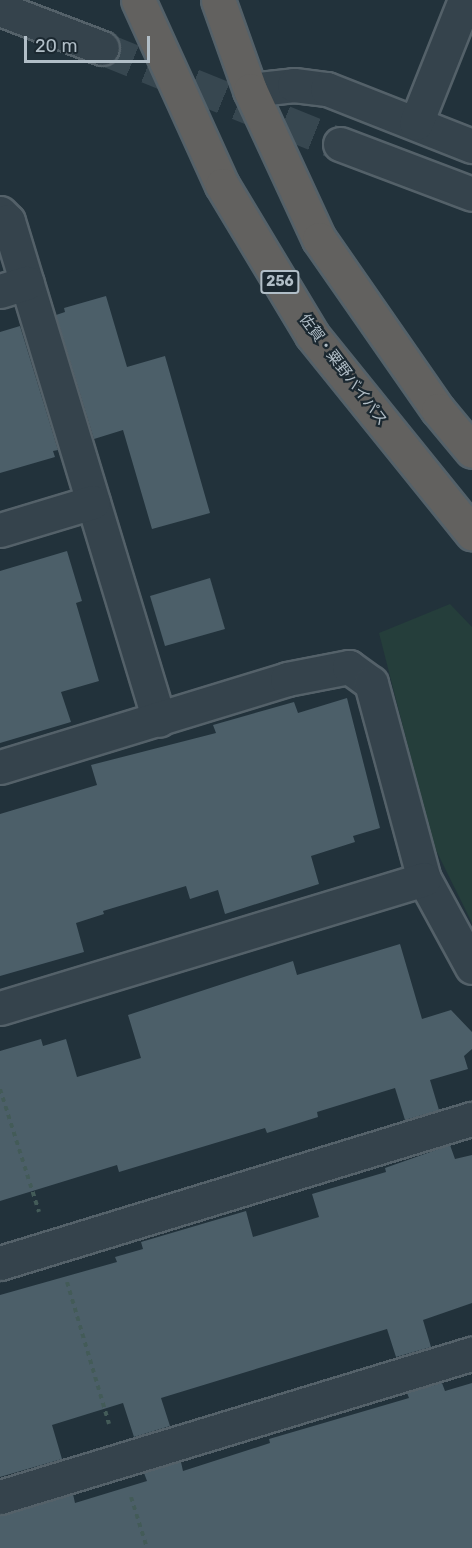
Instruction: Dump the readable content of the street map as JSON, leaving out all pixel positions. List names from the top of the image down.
{
  "streets": {
    "highway": ["256", "佐賀・粟野バイパス"]
  },
  "scale_bar": "20 m"
}
